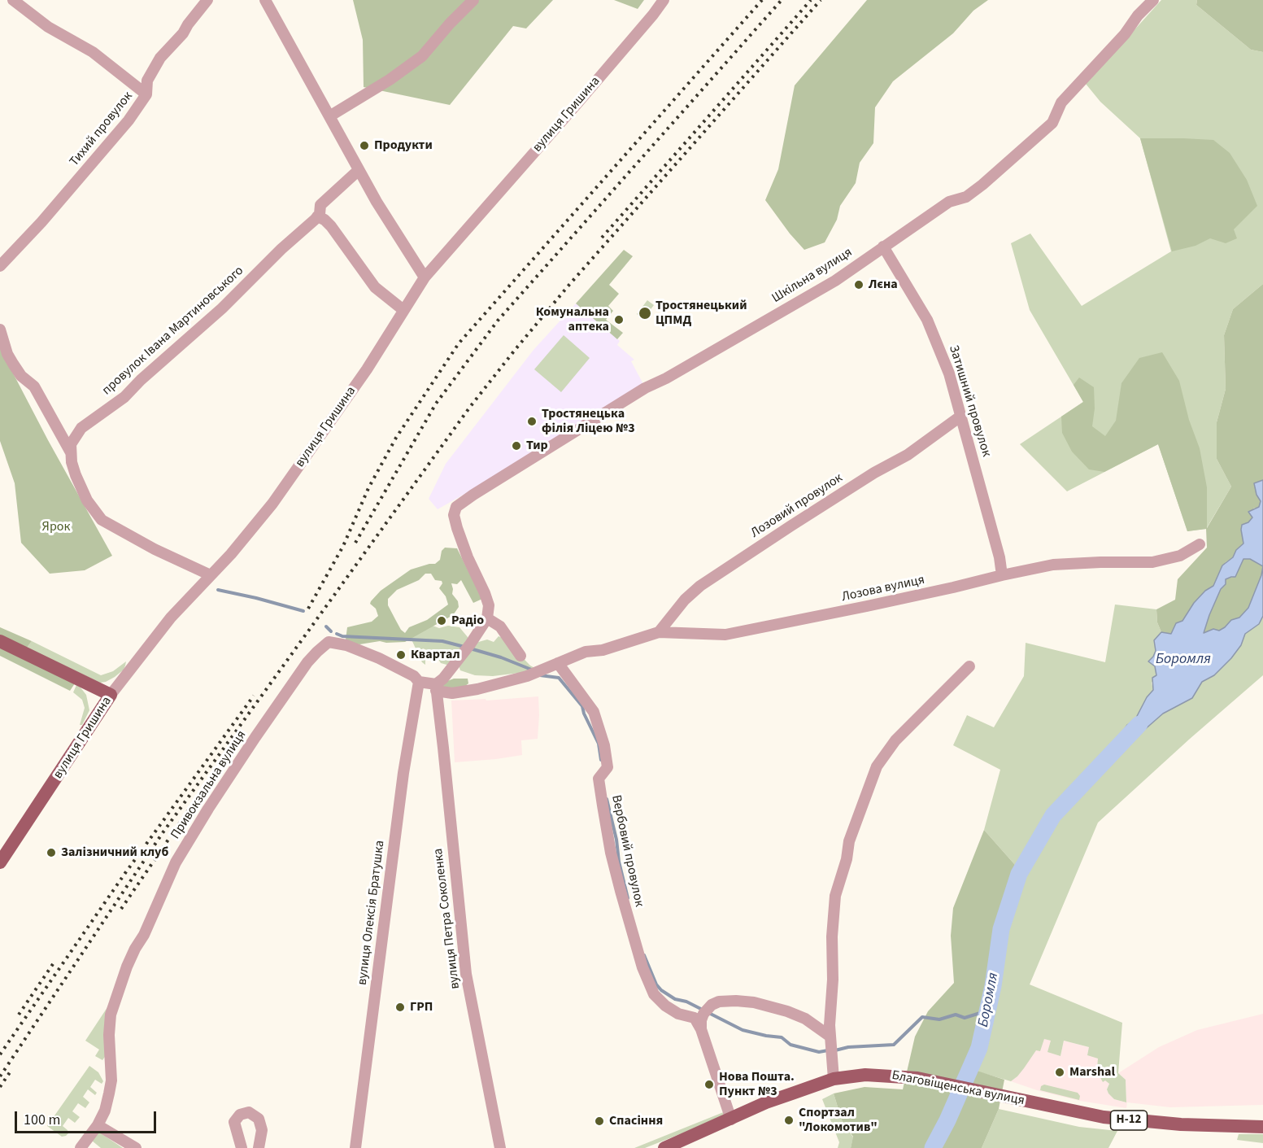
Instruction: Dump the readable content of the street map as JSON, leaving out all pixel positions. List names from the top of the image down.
{
  "streets": {
    "main road": ["вулиця Гришина", "Благовіщенська вулиця", "Н-12"],
    "street": [
      "Тихий провулок",
      "Шкільна вулиця",
      "провулок Івана Мартиновського",
      "Затишний провулок",
      "Лозовий провулок",
      "Лозова вулиця",
      "Привокзальна вулиця",
      "Вербовий провулок",
      "вулиця Олексія Братушка",
      "вулиця Петра Соколенка"
    ]
  },
  "crossings": [
    ["Шкільна вулиця", "Затишний провулок"],
    ["Затишний провулок", "Лозовий провулок"],
    ["Затишний провулок", "Лозова вулиця"],
    ["Лозовий провулок", "Лозова вулиця"],
    ["Лозова вулиця", "Привокзальна вулиця"],
    ["Лозова вулиця", "Вербовий провулок"],
    ["Лозова вулиця", "вулиця Олексія Братушка"],
    ["Лозова вулиця", "вулиця Петра Соколенка"],
    ["Привокзальна вулиця", "вулиця Олексія Братушка"]
  ],
  "water": ["Боромля"],
  "parks": ["Ярок"],
  "places": [
    "Продукти",
    "Лєна",
    "Тростянецький ЦПМД",
    "Комунальна аптека",
    "Тростянецька філія Ліцею №3",
    "Тир",
    "Радіо",
    "Квартал",
    "Залізничний клуб",
    "ГРП",
    "Marshal",
    "Нова Пошта. Пункт №3",
    "Спортзал \"Локомотив\"",
    "Спасіння"
  ],
  "scale_bar": "100 m"
}
